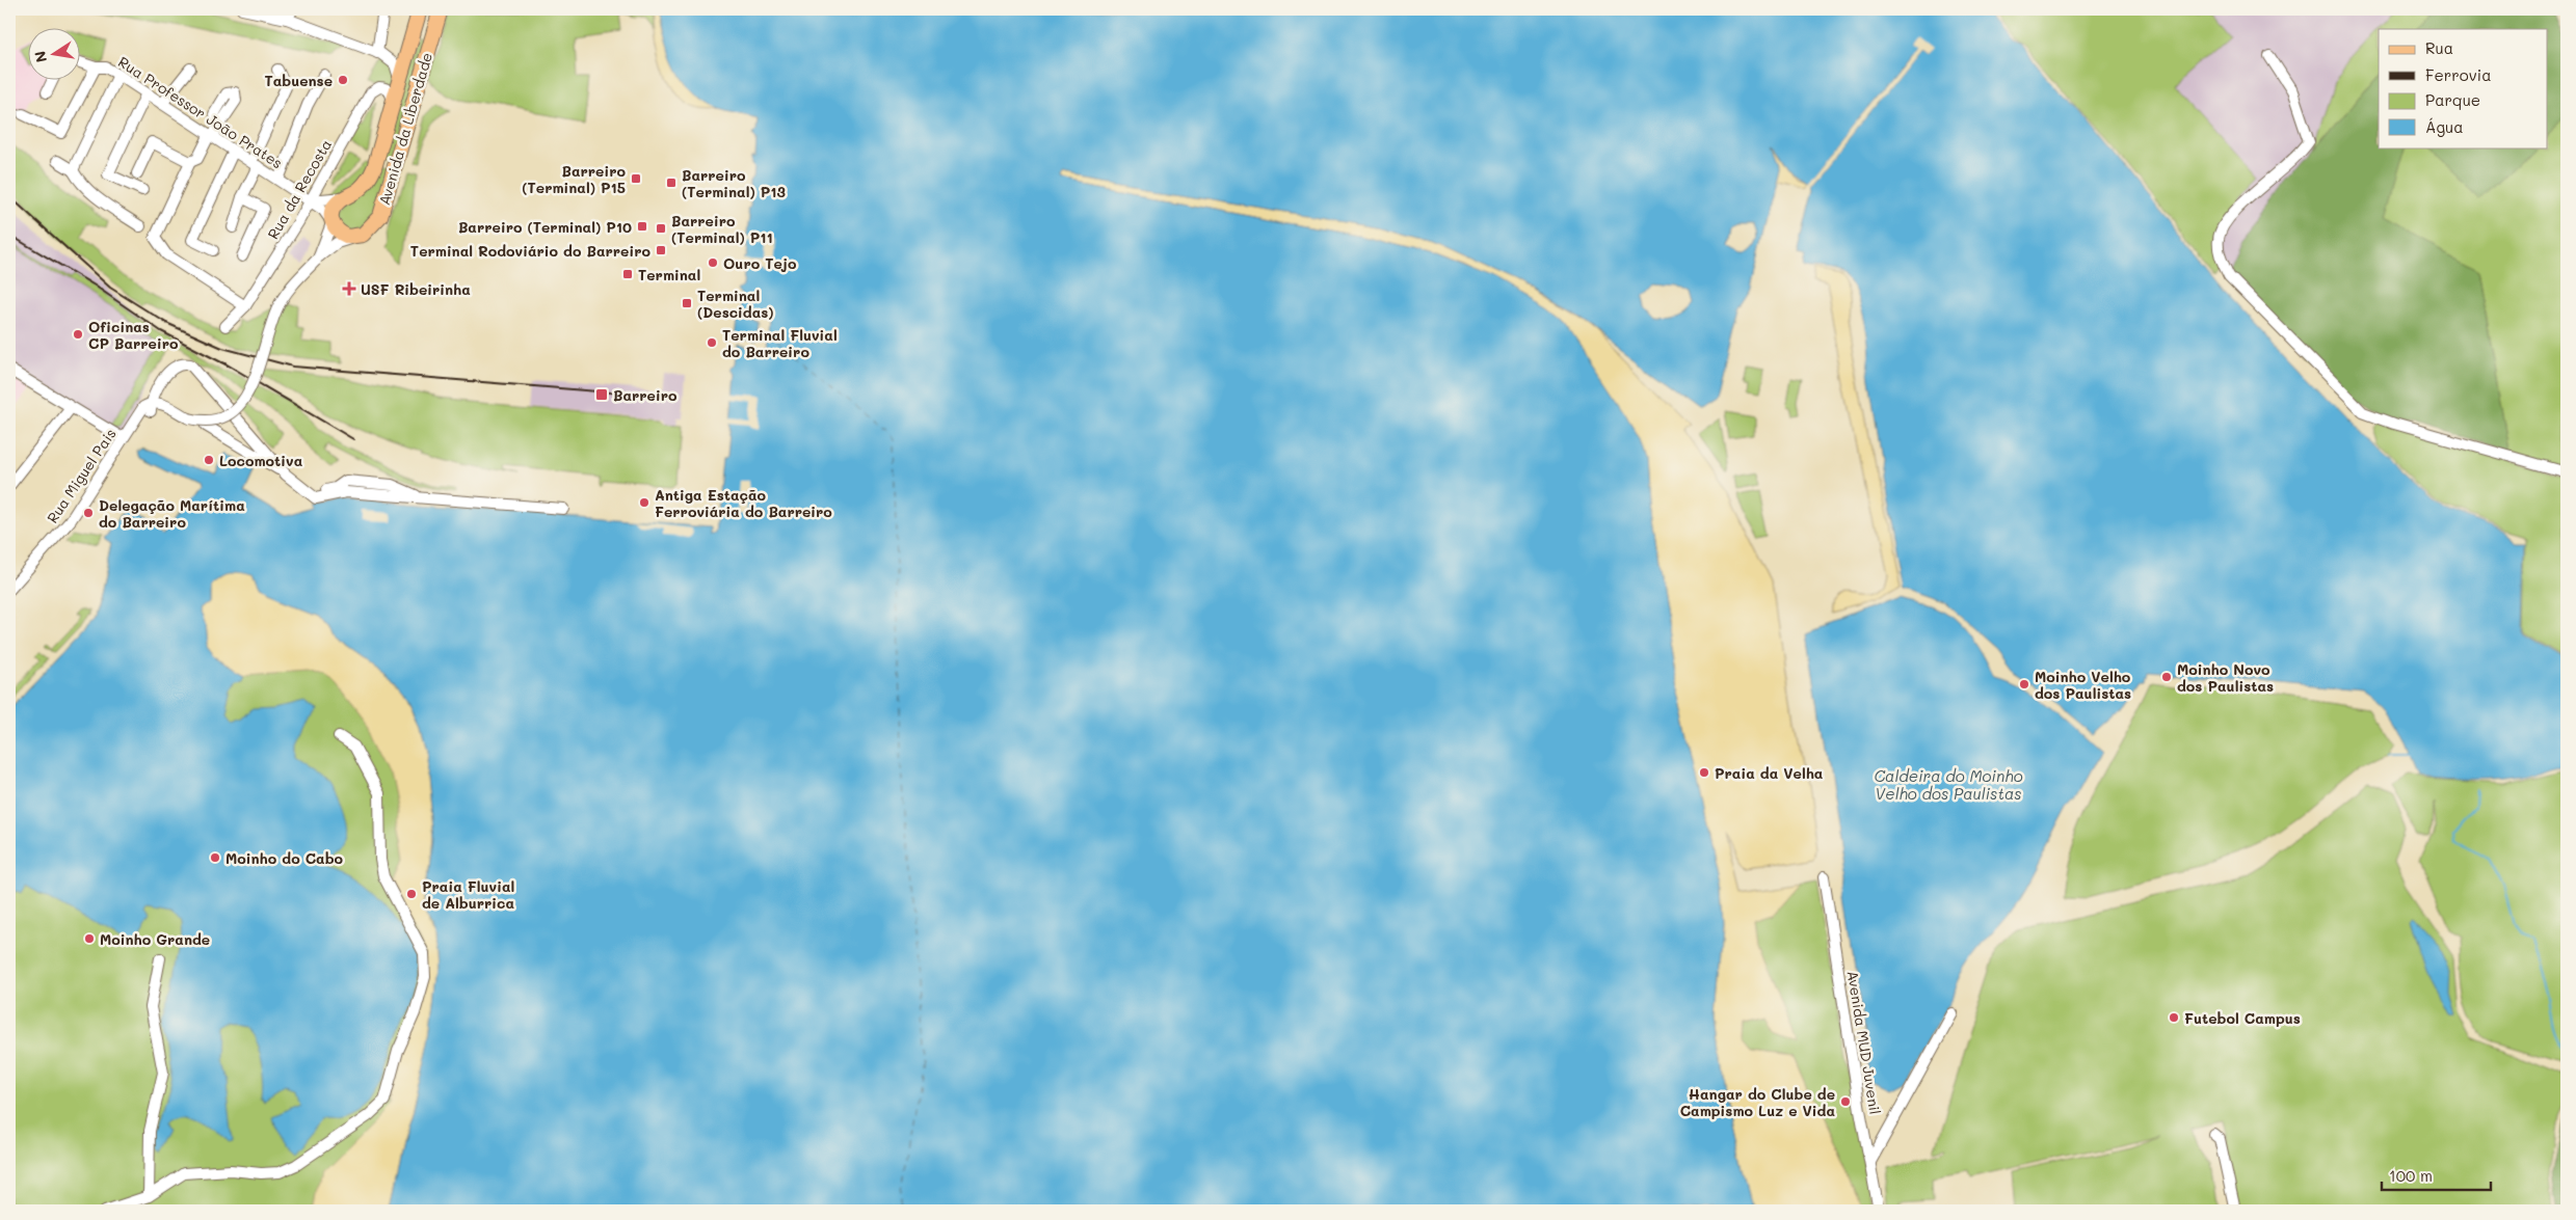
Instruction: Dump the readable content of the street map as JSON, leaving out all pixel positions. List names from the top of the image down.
{
  "streets": {
    "main road": ["Avenida da Liberdade"],
    "street": [
      "Rua Professor João Prates",
      "Rua da Recosta",
      "Rua Miguel Pais",
      "Avenida MUD Juvenil"
    ]
  },
  "crossings": [
    ["Rua Professor João Prates", "Avenida da Liberdade"],
    ["Rua Professor João Prates", "Rua da Recosta"],
    ["Avenida da Liberdade", "Rua da Recosta"],
    ["Avenida da Liberdade", "Rua Miguel Pais"]
  ],
  "water": ["Caldeira do Moinho Velho dos Paulistas"],
  "places": {
    "other": [
      "Tabuense",
      "Ouro Tejo",
      "Oficinas CP Barreiro",
      "Terminal Fluvial do Barreiro",
      "Locomotiva",
      "Antiga Estação Ferroviária do Barreiro",
      "Delegação Marítima do Barreiro",
      "Moinho Novo dos Paulistas",
      "Moinho Velho dos Paulistas",
      "Praia da Velha",
      "Moinho do Cabo",
      "Praia Fluvial de Alburrica",
      "Moinho Grande",
      "Futebol Campus",
      "Hangar do Clube de Campismo Luz e Vida"
    ],
    "transit": [
      "Barreiro (Terminal) P15",
      "Barreiro (Terminal) P13",
      "Barreiro (Terminal) P10",
      "Barreiro (Terminal) P11",
      "Terminal Rodoviário do Barreiro",
      "Terminal",
      "Terminal (Descidas)",
      "Barreiro"
    ],
    "health": ["USF Ribeirinha"]
  },
  "legend": [
    "Rua",
    "Ferrovia",
    "Parque",
    "Água"
  ],
  "scale_bar": "100 m",
  "north": "left"
}
